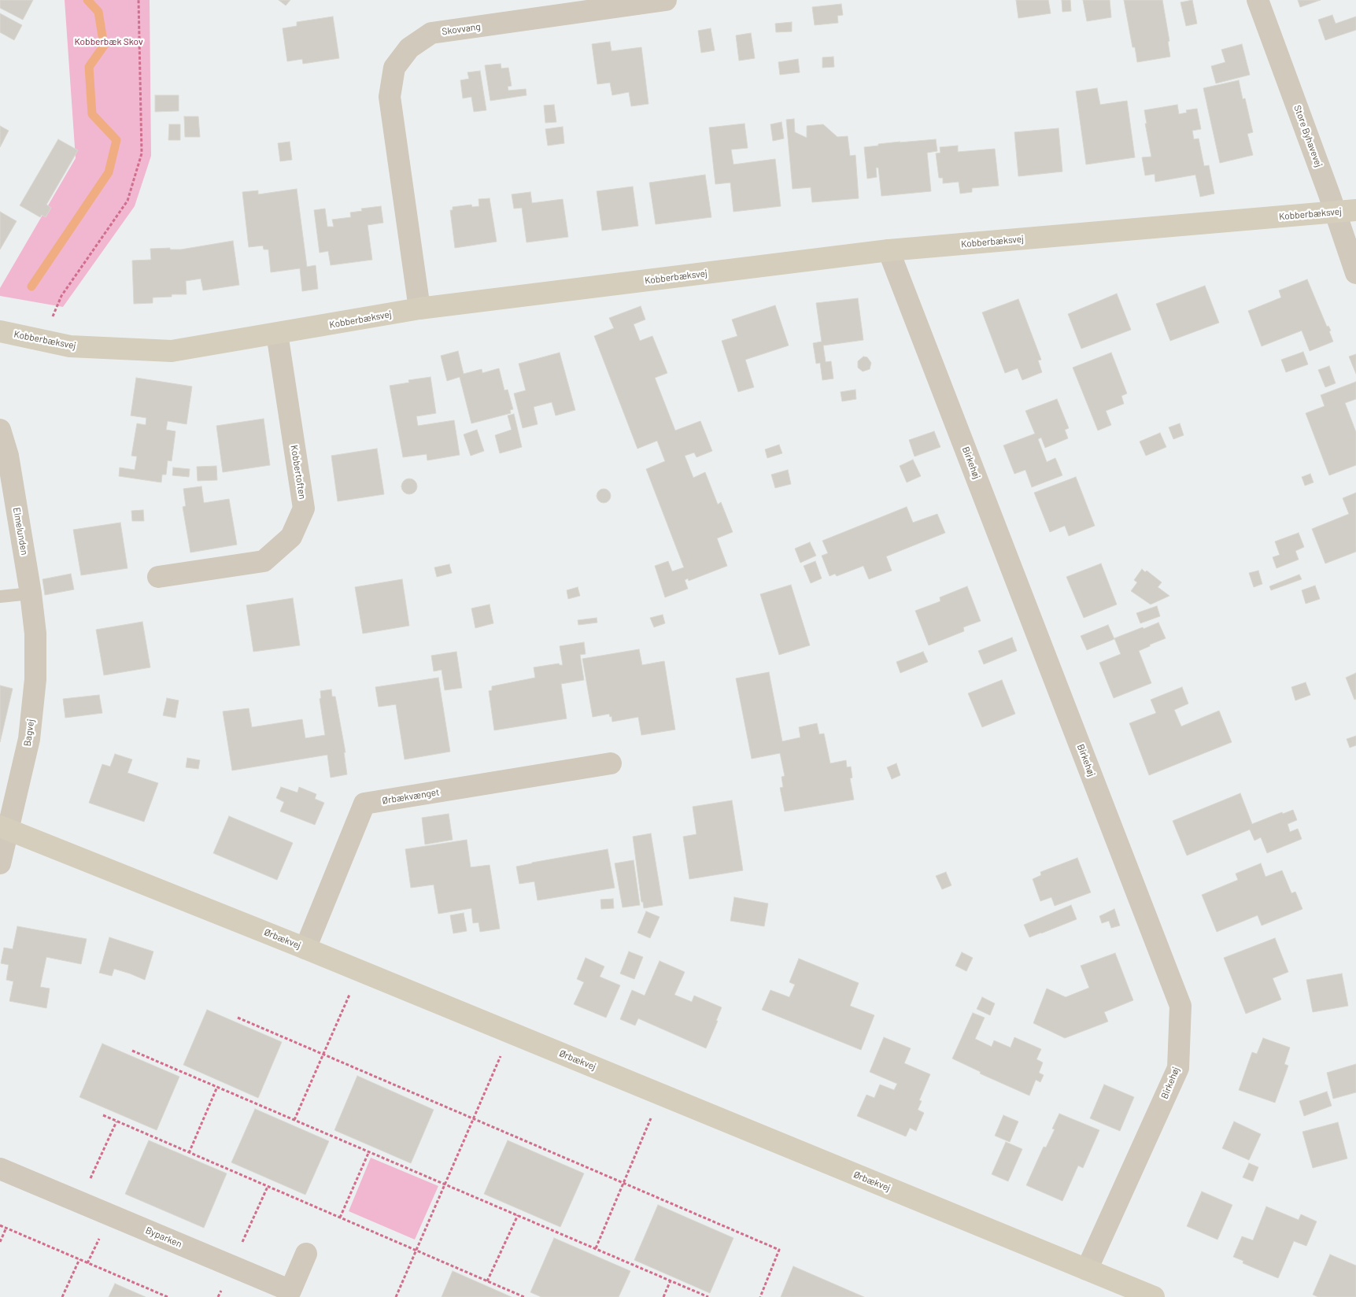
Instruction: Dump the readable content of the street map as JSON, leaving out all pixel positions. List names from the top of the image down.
{
  "streets": {
    "street": [
      "Skovvang",
      "Store Byhavevej",
      "Kobberbæksvej",
      "Birkehøj",
      "Kobbertoften",
      "Elmelunden",
      "Bagvej",
      "Ørbækvænget",
      "Ørbækvej",
      "Byparken"
    ]
  },
  "crossings": [
    ["Skovvang", "Kobberbæksvej"],
    ["Store Byhavevej", "Kobberbæksvej"],
    ["Kobberbæksvej", "Birkehøj"],
    ["Kobberbæksvej", "Kobbertoften"],
    ["Birkehøj", "Ørbækvej"],
    ["Elmelunden", "Bagvej"],
    ["Bagvej", "Ørbækvej"],
    ["Ørbækvænget", "Ørbækvej"]
  ],
  "parks": ["Kobberbæk Skov"]
}
